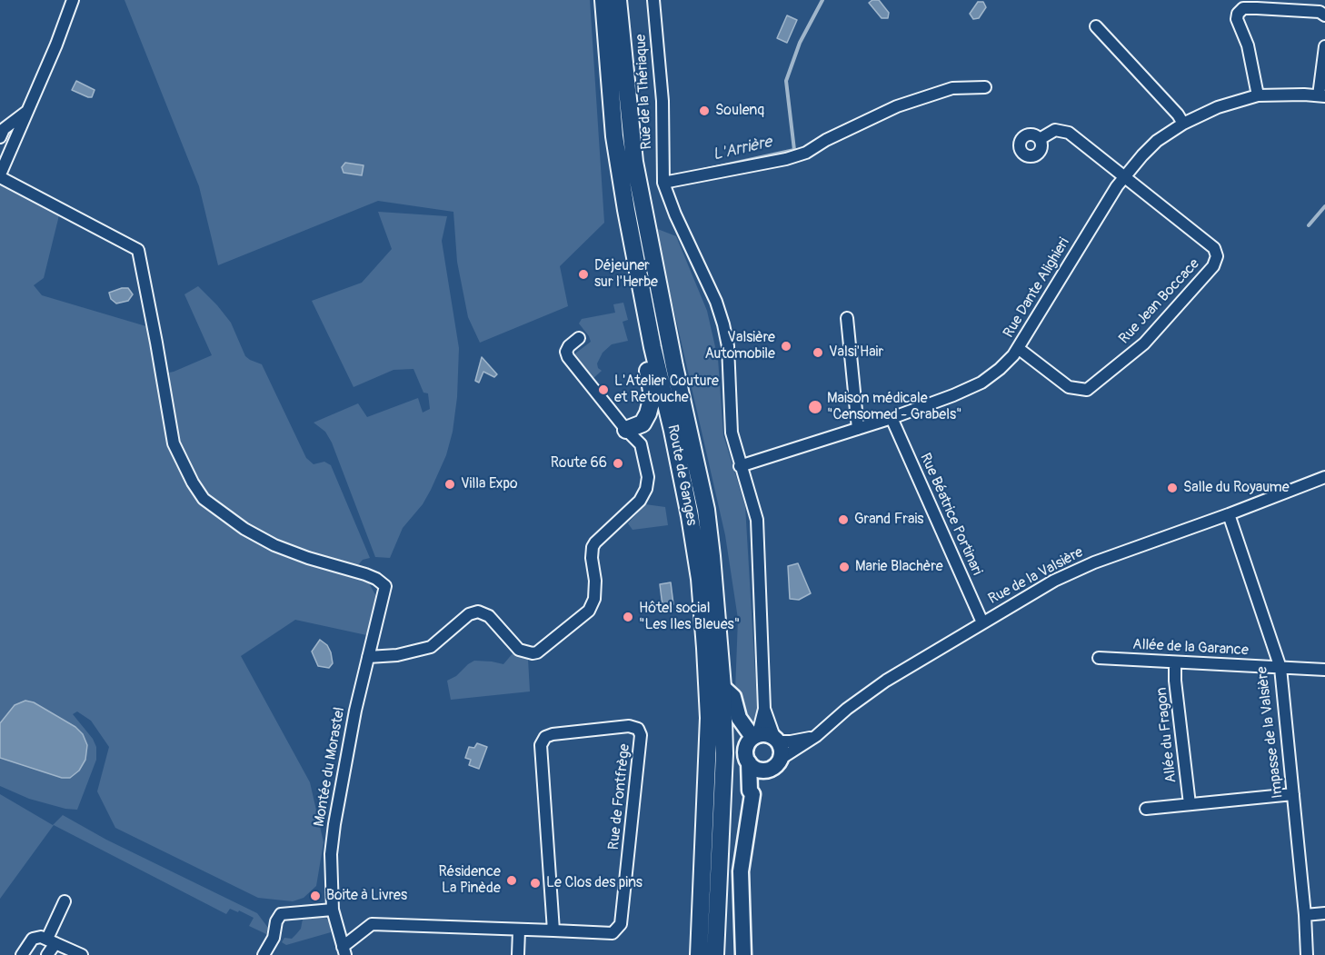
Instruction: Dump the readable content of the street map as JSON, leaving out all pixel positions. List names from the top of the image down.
{
  "streets": {
    "main road": ["Route de Ganges"],
    "street": [
      "Rue de la Thériaque",
      "Rue Dante Alighieri",
      "Rue Jean Boccace",
      "Rue Béatrice Portinari",
      "Rue de la Valsière",
      "Allée de la Garance",
      "Impasse de la Valsière",
      "Allée du Fragon",
      "Montée du Morastel",
      "Rue de Fontfrège"
    ]
  },
  "crossings": [
    ["Rue Dante Alighieri", "Rue Jean Boccace"],
    ["Rue Dante Alighieri", "Rue Béatrice Portinari"],
    ["Rue Béatrice Portinari", "Rue de la Valsière"],
    ["Rue de la Valsière", "Impasse de la Valsière"],
    ["Allée de la Garance", "Impasse de la Valsière"],
    ["Allée de la Garance", "Allée du Fragon"],
    ["Montée du Morastel", "Rue de Fontfrège"]
  ],
  "water": ["L'Arrière"],
  "places": [
    "Soulenq",
    "Déjeuner sur l'Herbe",
    "Valsière Automobile",
    "Valsi'Hair",
    "L'Atelier Couture et Retouche",
    "Maison médicale \"Censomed - Grabels\"",
    "Route 66",
    "Villa Expo",
    "Salle du Royaume",
    "Grand Frais",
    "Marie Blachère",
    "Hôtel social \"Les Iles Bleues\"",
    "Résidence La Pinède",
    "Le Clos des pins",
    "Boite à Livres"
  ]
}
